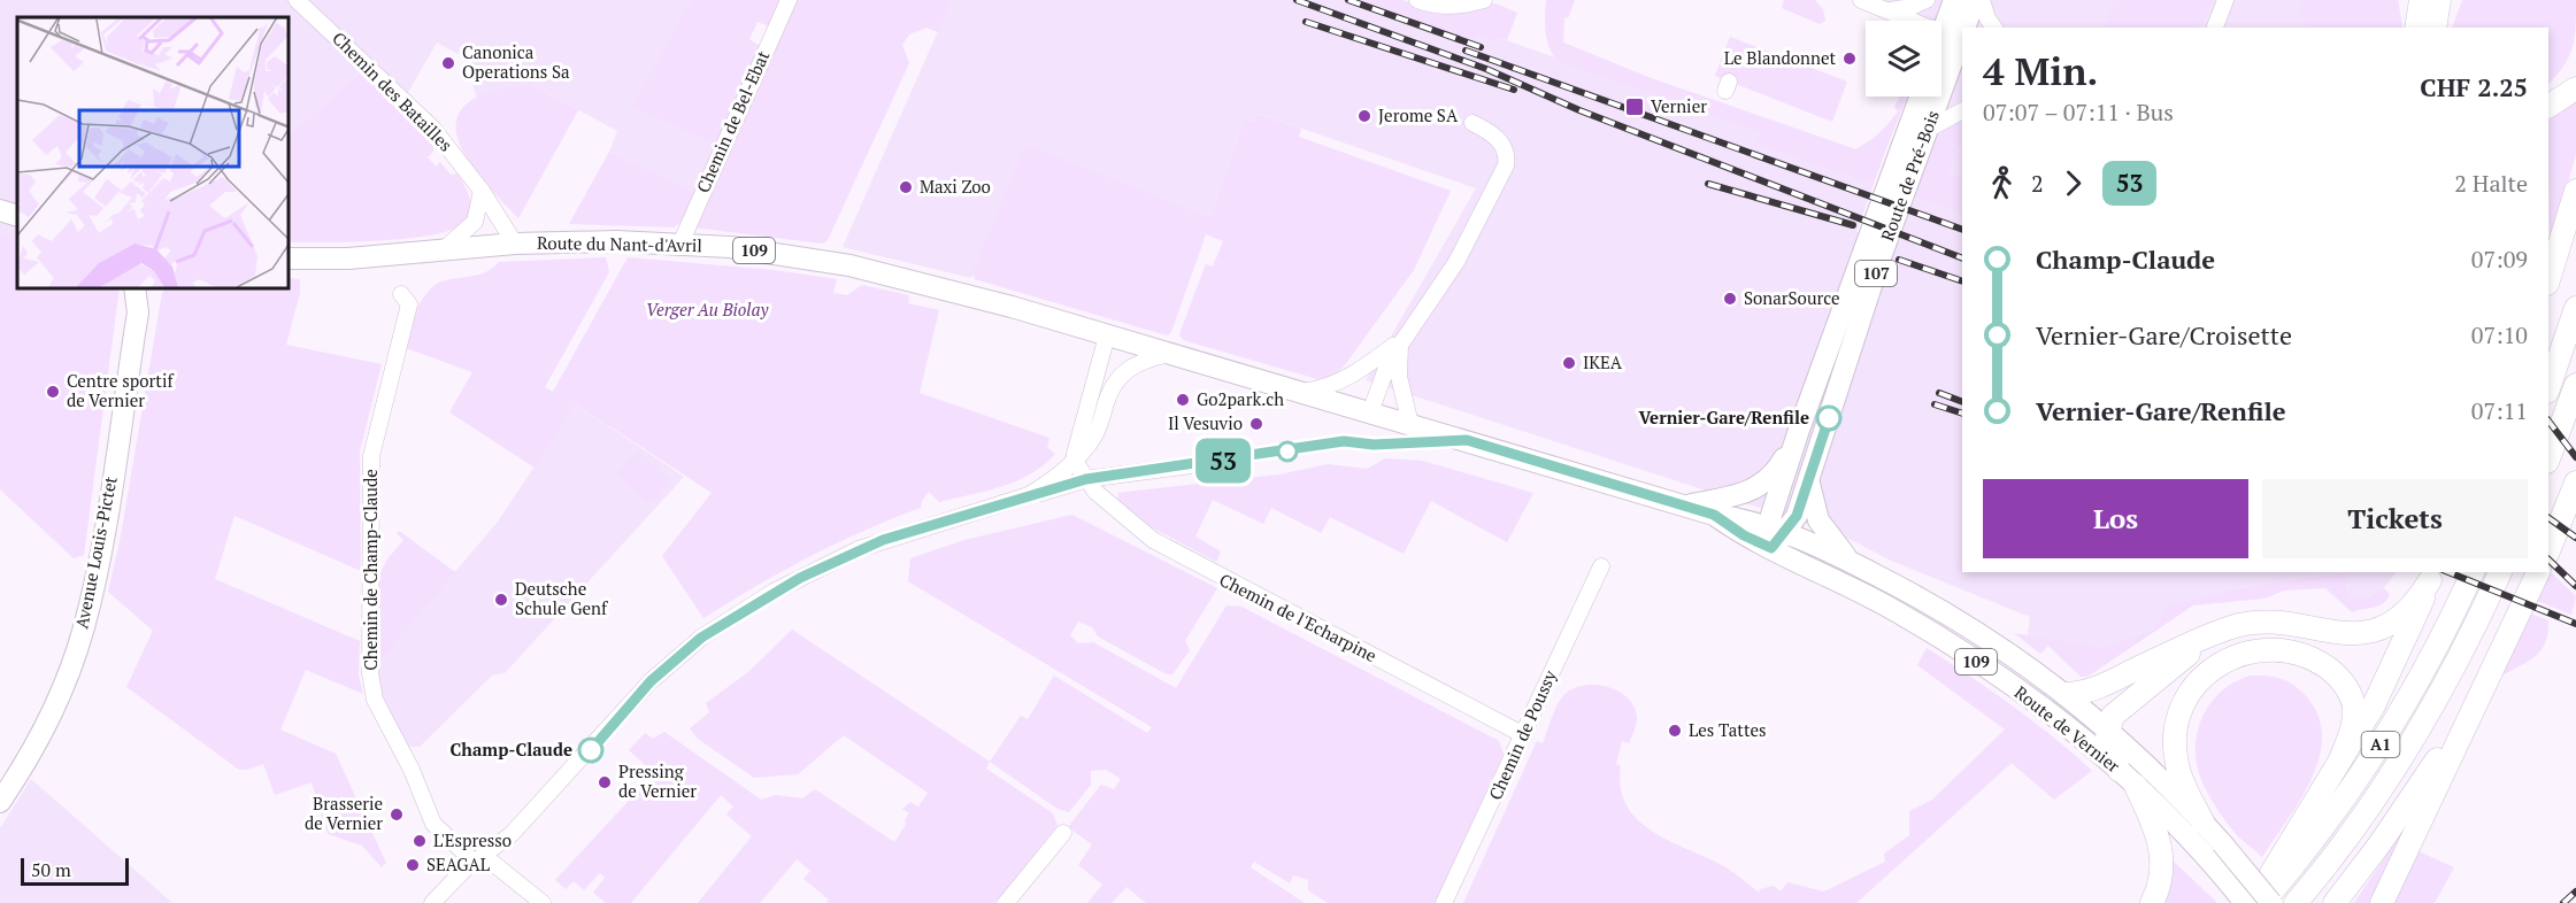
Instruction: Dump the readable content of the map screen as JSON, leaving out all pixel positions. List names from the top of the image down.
{
  "streets": {
    "highway": ["A1"],
    "main road": [
      "Route de Pré-Bois",
      "Route du Nant-d'Avril",
      "109",
      "107",
      "Avenue Louis-Pictet",
      "Route de Vernier"
    ],
    "street": [
      "Chemin des Batailles",
      "Chemin de Bel-Ebat",
      "Chemin de Champ-Claude",
      "Chemin de l'Echarpine",
      "Chemin de Poussy"
    ]
  },
  "crossings": [
    ["Chemin des Batailles", "Route du Nant-d'Avril"],
    ["Chemin de Bel-Ebat", "Route du Nant-d'Avril"],
    ["Route de Pré-Bois", "Route de Vernier"],
    ["Route du Nant-d'Avril", "Route de Vernier"],
    ["Chemin de l'Echarpine", "Chemin de Poussy"]
  ],
  "parks": ["Verger Au Biolay"],
  "places": {
    "other": [
      "Le Blandonnet",
      "Canonica Operations Sa",
      "Jerome SA",
      "Maxi Zoo",
      "SonarSource",
      "IKEA",
      "Centre sportif de Vernier",
      "Go2park.ch",
      "Vernier-Gare/Renfile",
      "Il Vesuvio",
      "Deutsche Schule Genf",
      "Les Tattes",
      "Champ-Claude",
      "Pressing de Vernier",
      "Brasserie de Vernier",
      "L'Espresso",
      "SEAGAL"
    ],
    "transit": ["Vernier"]
  },
  "lines": ["bus line 53"],
  "scale_bar": "50 m",
  "page": {
    "on_map": "53",
    "heading": ["4 Min.", "07:07 – 07:11 · Bus", "CHF 2.25"],
    "legs": ["2", "53", "2 Halte"],
    "list": [
      {
        "name": "Champ-Claude",
        "value": "07:09"
      },
      {
        "name": "Vernier-Gare/Croisette",
        "value": "07:10"
      },
      {
        "name": "Vernier-Gare/Renfile",
        "value": "07:11"
      }
    ],
    "buttons": ["Los", "Tickets"],
    "scale": "50 m"
  }
}
